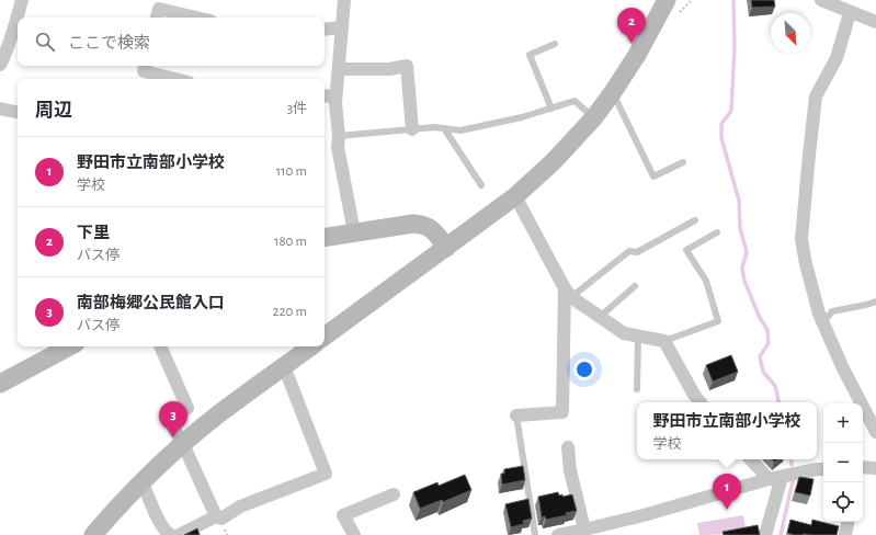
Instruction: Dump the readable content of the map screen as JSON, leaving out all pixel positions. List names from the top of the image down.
{
  "north": "bottom right",
  "page": {
    "pins": ["2", "3", "1"],
    "search": "ここで検索",
    "heading": ["周辺", "3件"],
    "list": [
      {
        "mark": "1",
        "name": "野田市立南部小学校",
        "note": "学校",
        "value": "110 m"
      },
      {
        "mark": "2",
        "name": "下里",
        "note": "バス停",
        "value": "180 m"
      },
      {
        "mark": "3",
        "name": "南部梅郷公民館入口",
        "note": "バス停",
        "value": "220 m"
      }
    ],
    "popup": ["野田市立南部小学校", "学校"],
    "map_buttons": ["+", "−"]
  }
}
